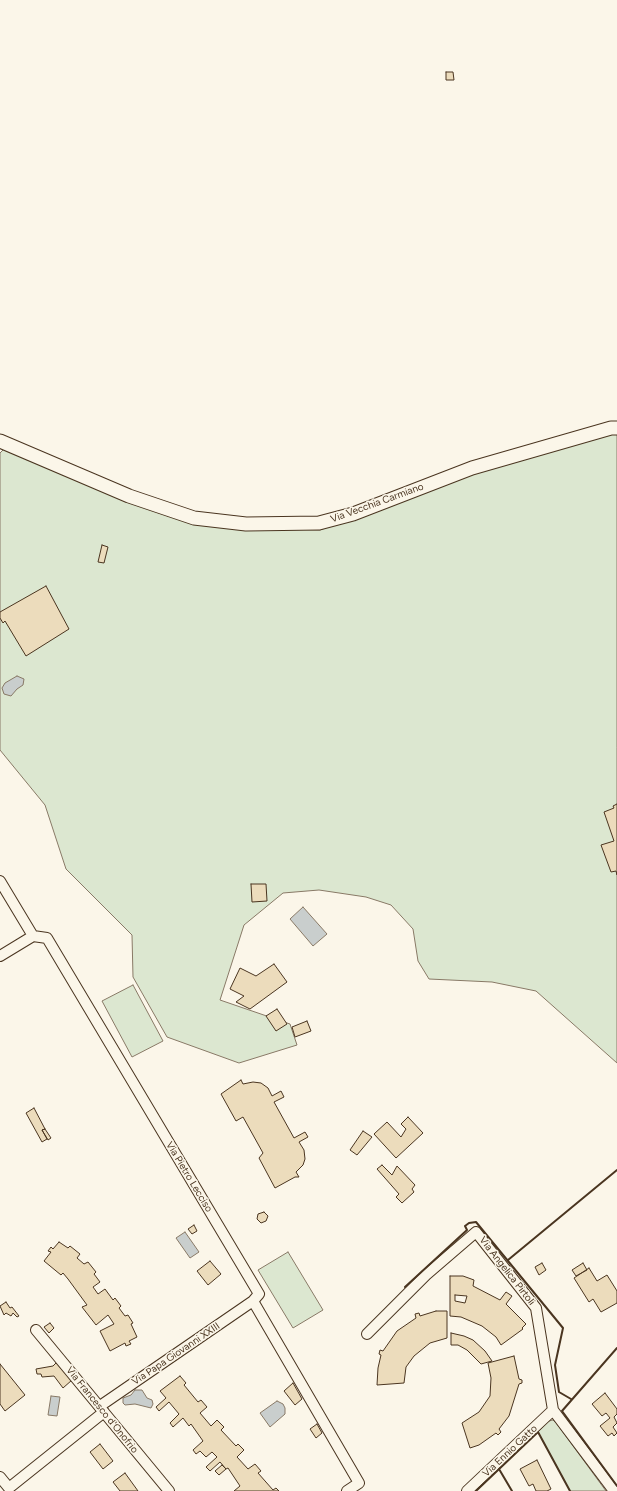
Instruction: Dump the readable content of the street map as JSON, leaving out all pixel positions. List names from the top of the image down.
{
  "streets": {
    "street": [
      "Via Vecchia Carmiano",
      "Via Pietro Lecciso",
      "Via Angelica Pirtoli",
      "Via Papa Giovanni XXIII",
      "Via Francesco d'Onofrio",
      "Via Ennio Gatto"
    ]
  },
  "crossings": [
    ["Via Pietro Lecciso", "Via Papa Giovanni XXIII"],
    ["Via Angelica Pirtoli", "Via Ennio Gatto"],
    ["Via Papa Giovanni XXIII", "Via Francesco d'Onofrio"]
  ]
}
